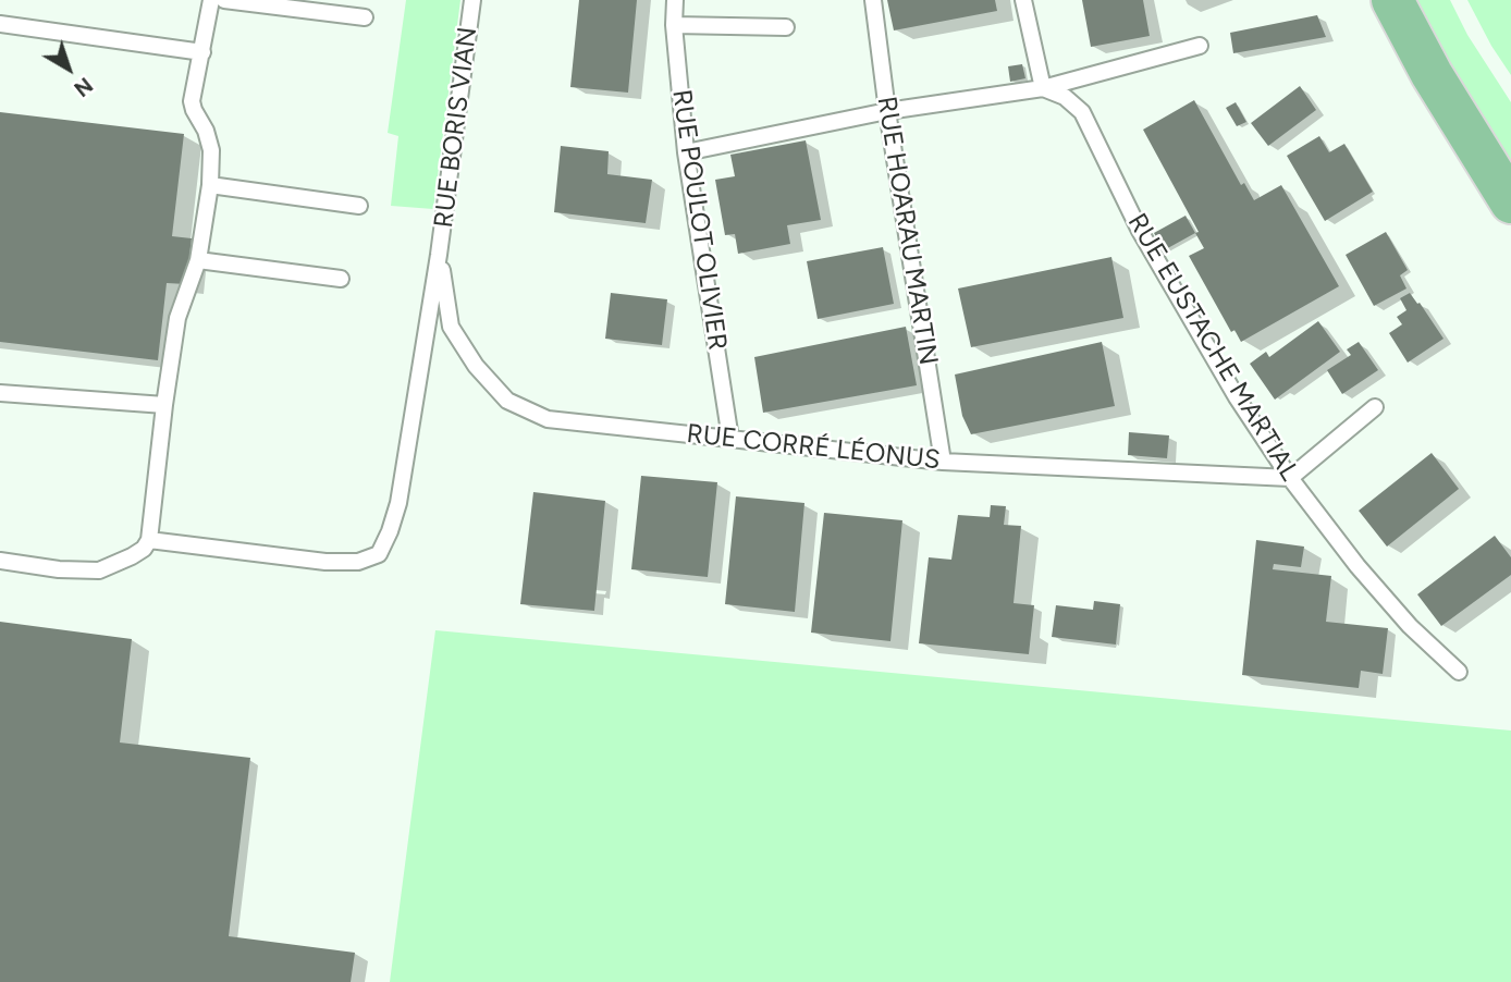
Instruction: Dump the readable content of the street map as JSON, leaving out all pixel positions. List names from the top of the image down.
{
  "streets": {
    "lane": [
      "RUE BORIS VIAN",
      "RUE POULOT OLIVIER",
      "RUE HOARAU MARTIN",
      "RUE EUSTACHE MARTIAL",
      "RUE CORRÉ LÉONUS"
    ]
  },
  "crossings": [
    ["RUE BORIS VIAN", "RUE CORRÉ LÉONUS"],
    ["RUE POULOT OLIVIER", "RUE CORRÉ LÉONUS"],
    ["RUE HOARAU MARTIN", "RUE CORRÉ LÉONUS"],
    ["RUE EUSTACHE MARTIAL", "RUE CORRÉ LÉONUS"]
  ],
  "north": "bottom right"
}
